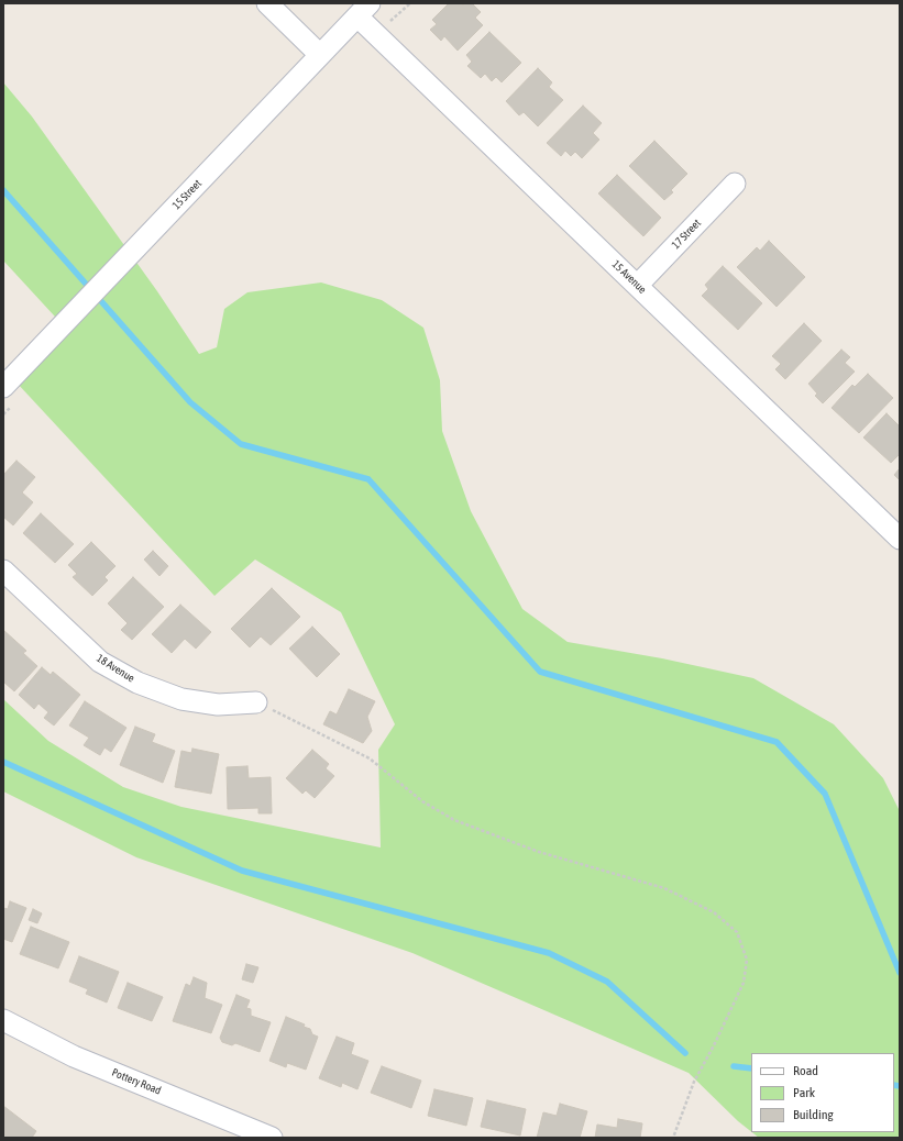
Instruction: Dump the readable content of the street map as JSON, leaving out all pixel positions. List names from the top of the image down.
{
  "streets": {
    "street": [
      "15 Street",
      "17 Street",
      "15 Avenue",
      "18 Avenue",
      "Pottery Road"
    ]
  },
  "crossings": [
    ["15 Street", "15 Avenue"],
    ["17 Street", "15 Avenue"]
  ],
  "legend": ["Road", "Park", "Building"]
}
